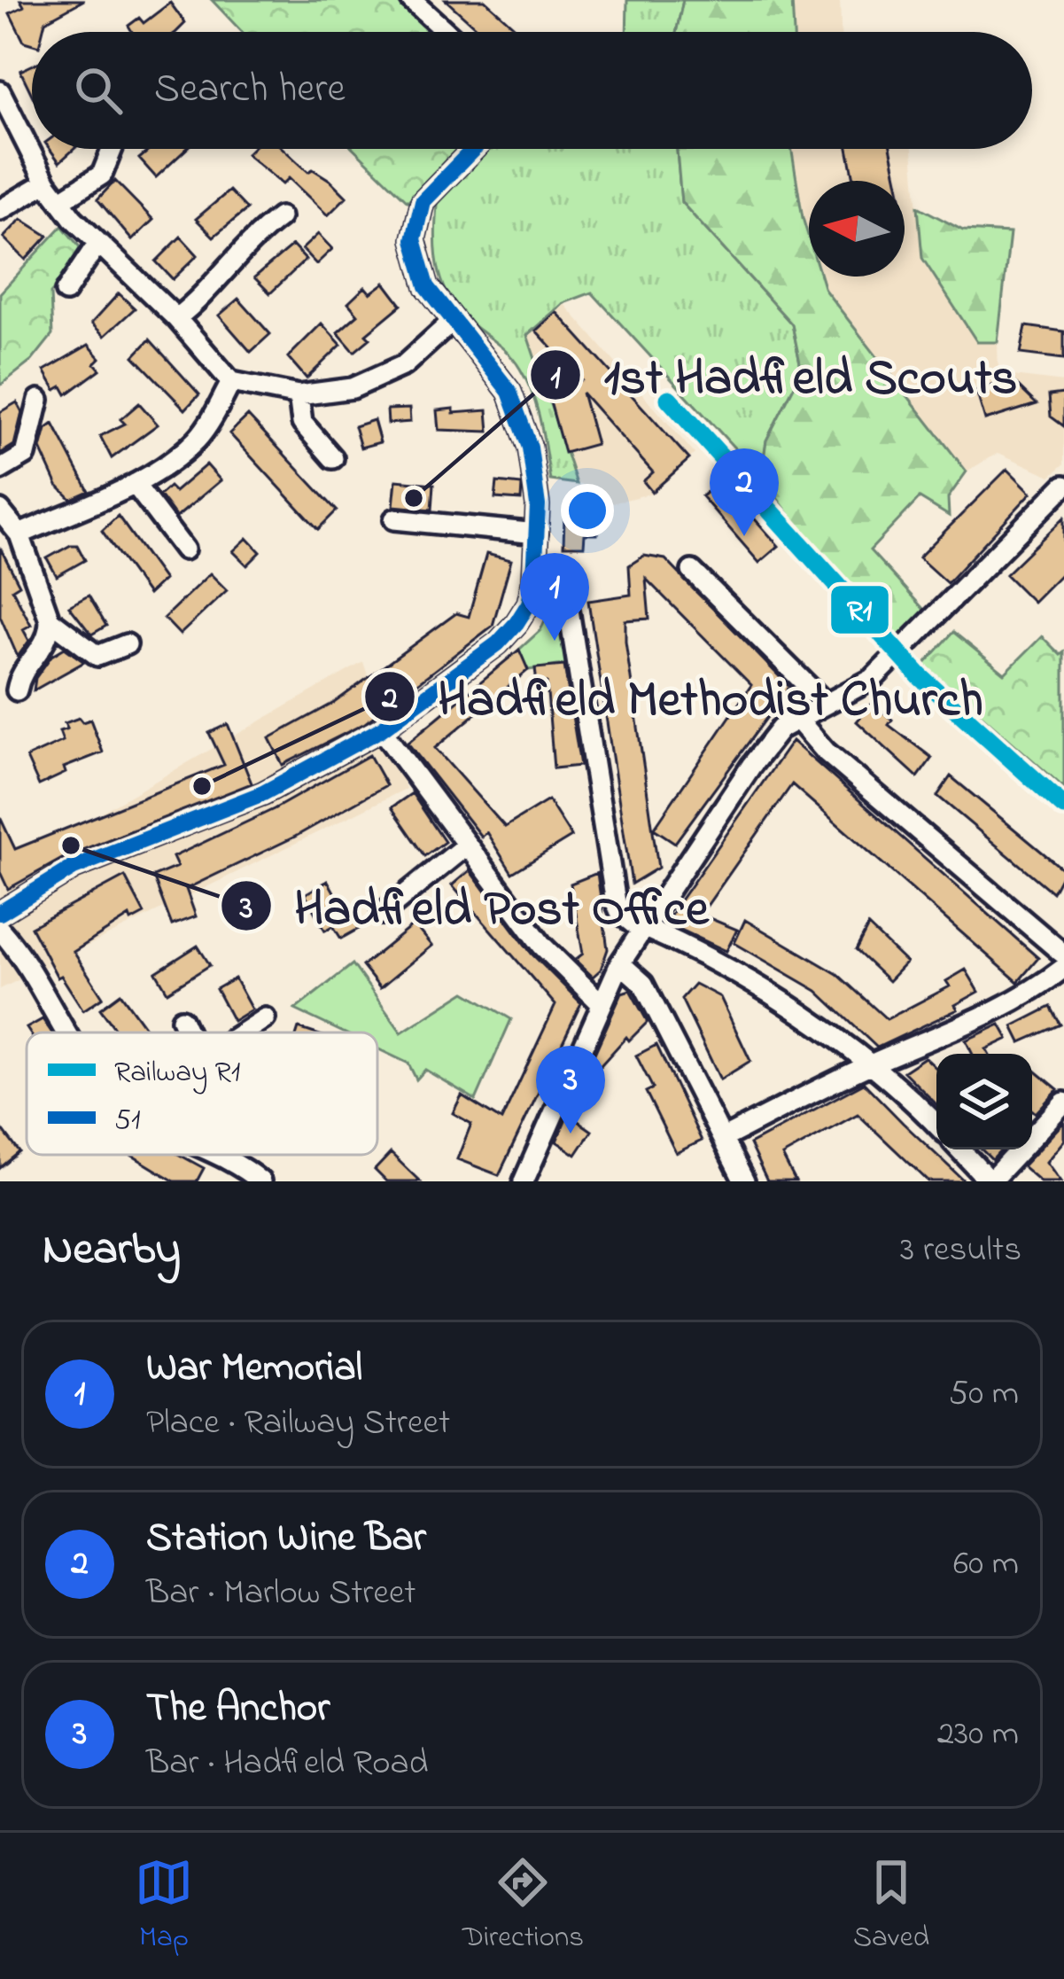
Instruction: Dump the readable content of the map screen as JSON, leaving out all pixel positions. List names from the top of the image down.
{
  "places": ["1st Hadfield Scouts", "Hadfield Methodist Church", "Hadfield Post Office"],
  "lines": ["transit line 51", "rail line R1"],
  "legend": ["Railway R1", "51"],
  "north": "left",
  "page": {
    "search": "Search here",
    "pins": ["2", "1", "3"],
    "heading": ["Nearby", "3 results"],
    "list": [
      {
        "mark": "1",
        "name": "War Memorial",
        "note": "Place · Railway Street",
        "value": "50 m"
      },
      {
        "mark": "2",
        "name": "Station Wine Bar",
        "note": "Bar · Marlow Street",
        "value": "60 m"
      },
      {
        "mark": "3",
        "name": "The Anchor",
        "note": "Bar · Hadfield Road",
        "value": "230 m"
      }
    ],
    "nav": ["Map", "Directions", "Saved"]
  }
}
